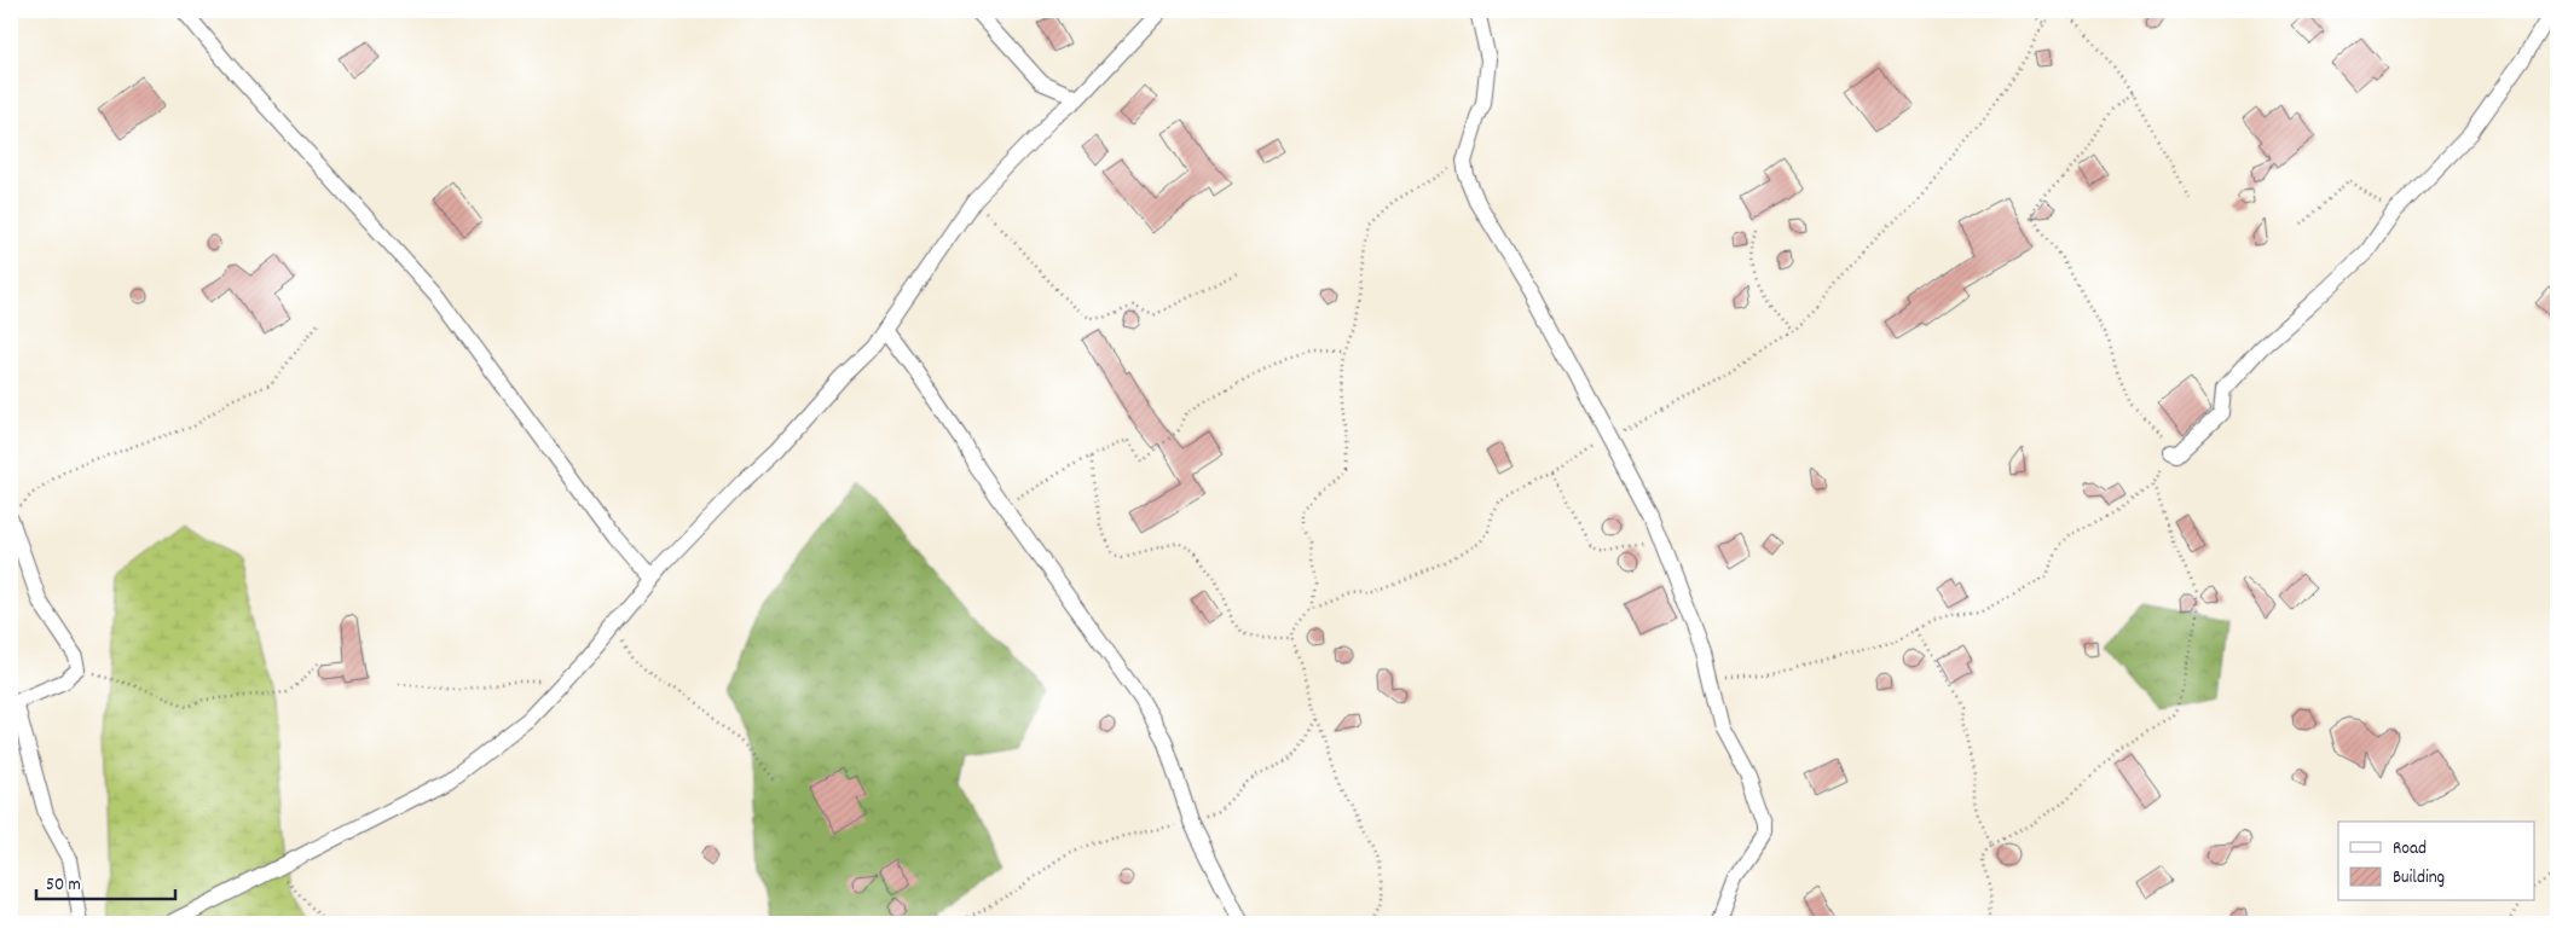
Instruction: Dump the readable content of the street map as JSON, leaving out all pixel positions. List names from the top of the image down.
{
  "legend": ["Road", "Building"],
  "scale_bar": "50 m"
}
